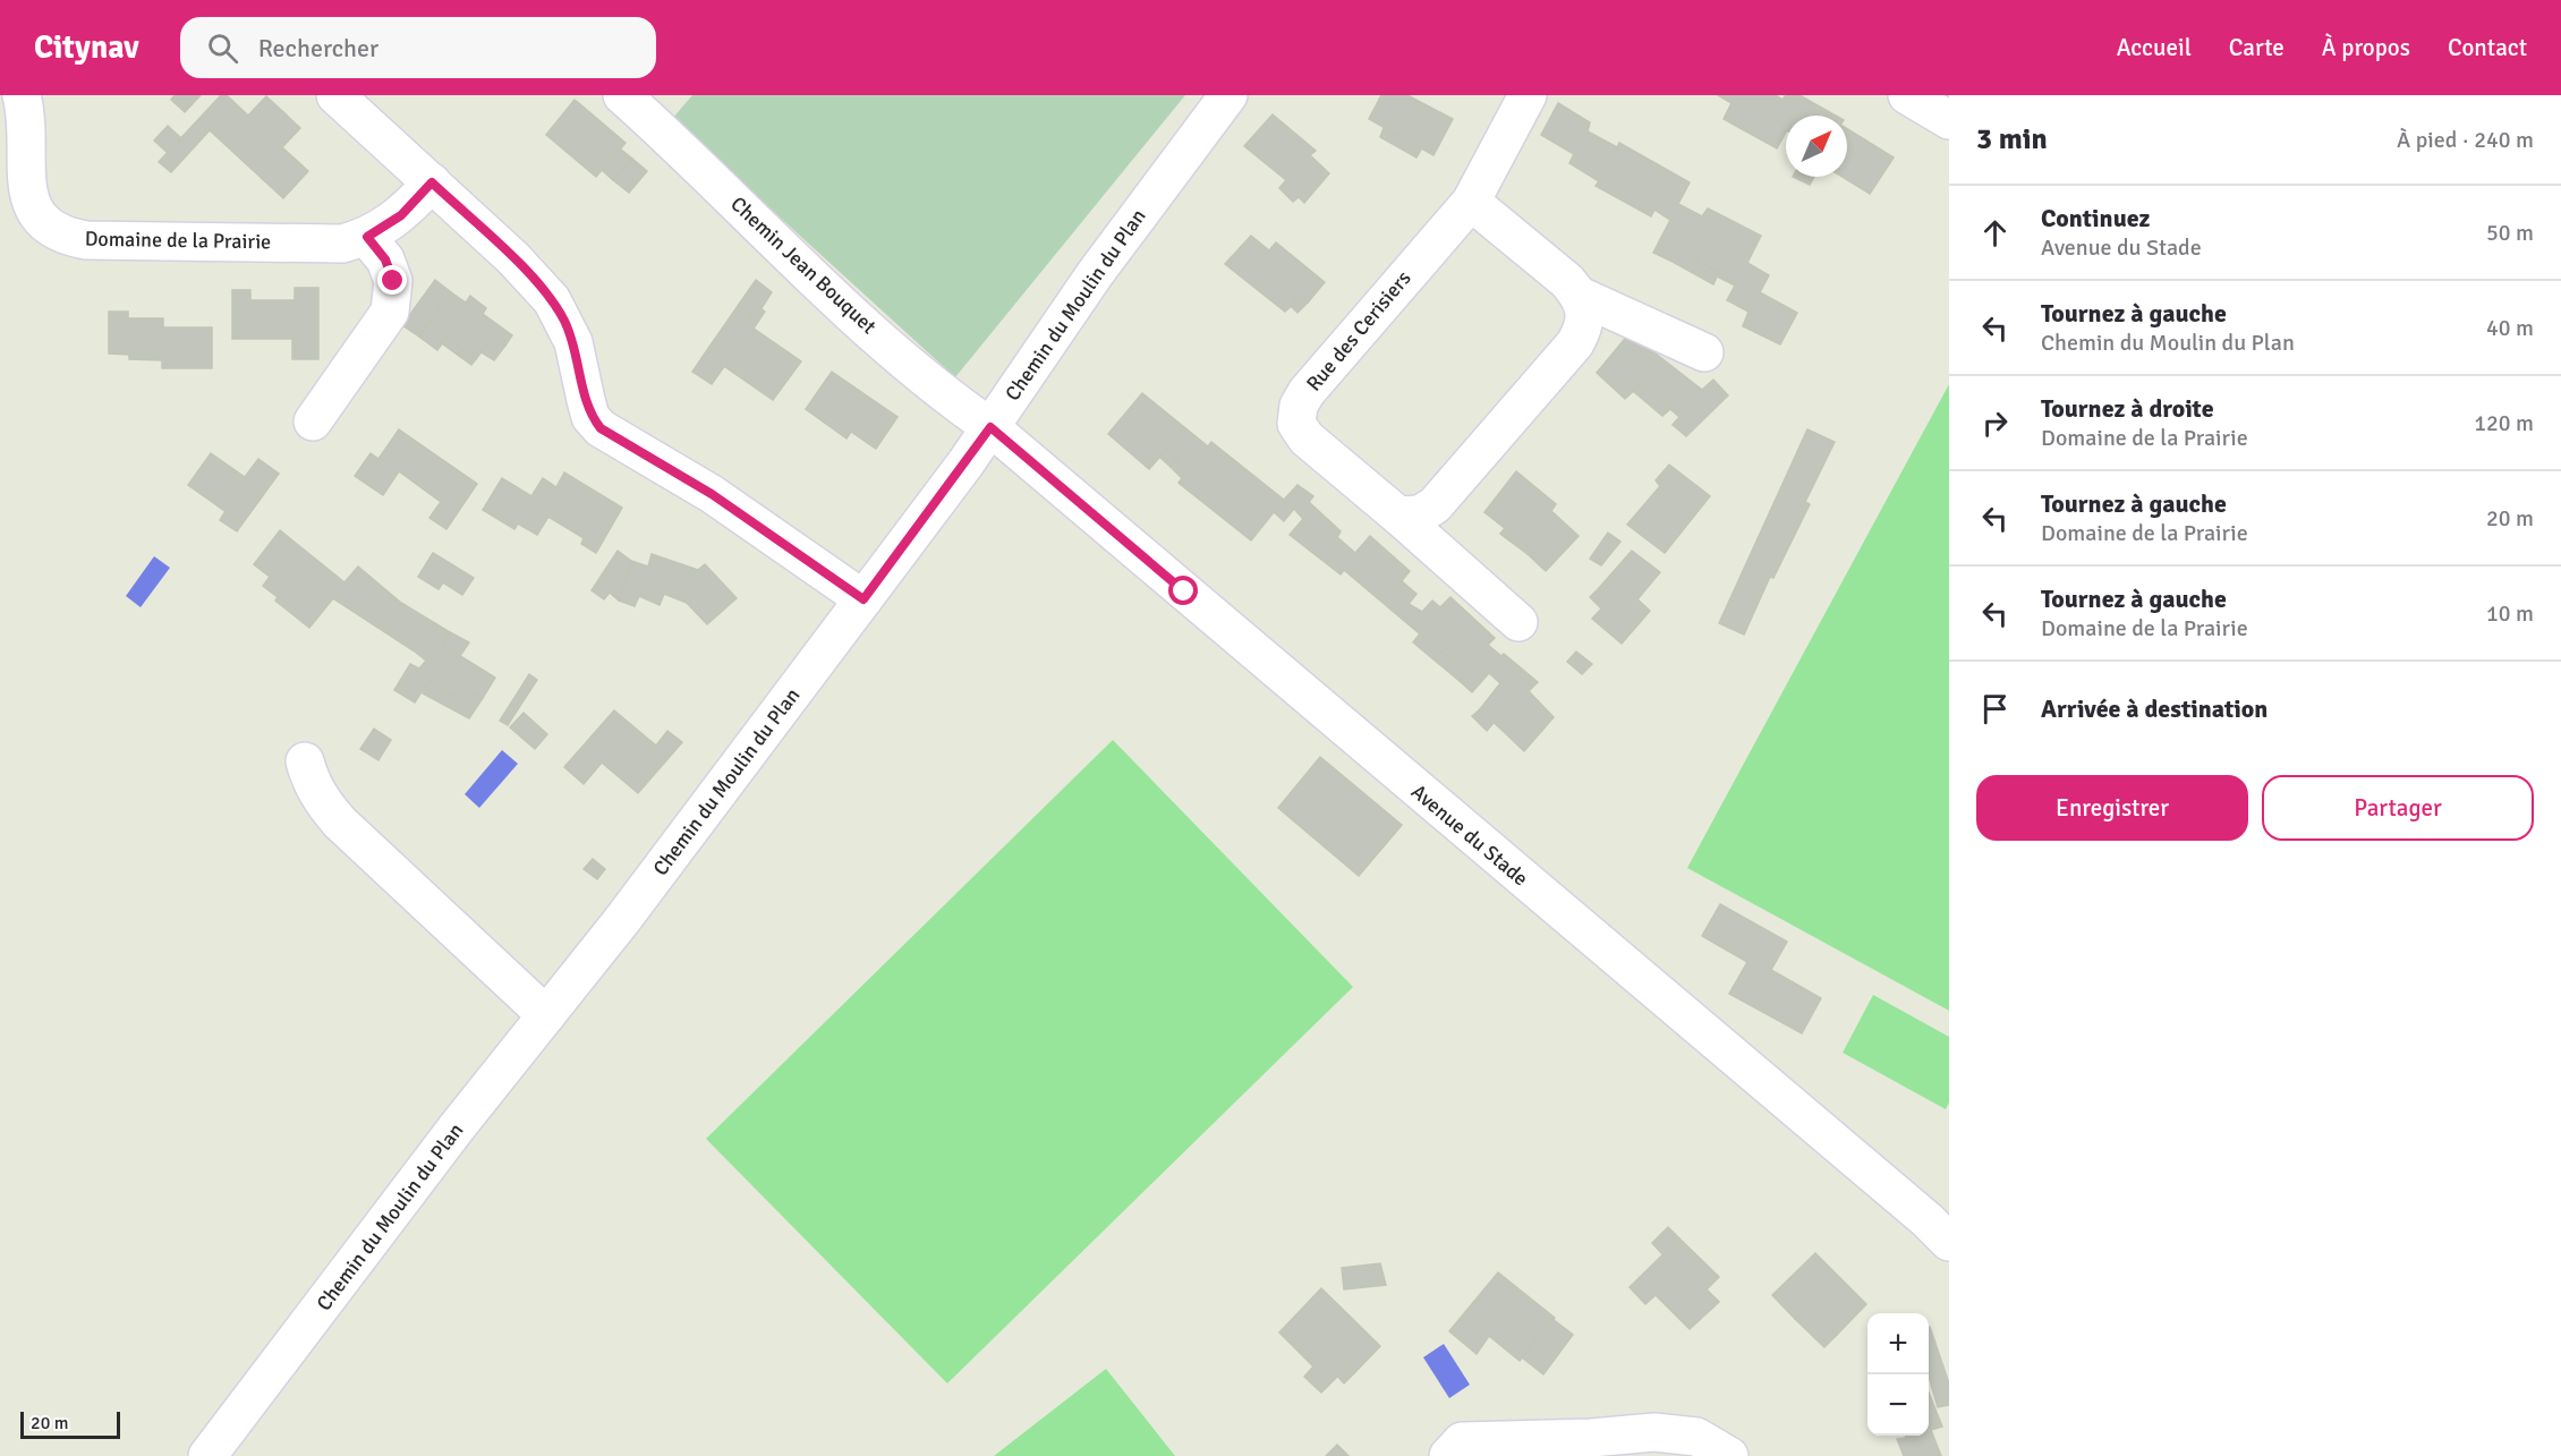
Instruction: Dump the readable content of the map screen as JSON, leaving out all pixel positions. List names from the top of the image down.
{
  "streets": {
    "street": [
      "Domaine de la Prairie",
      "Chemin Jean Bouquet",
      "Chemin du Moulin du Plan",
      "Rue des Cerisiers",
      "Avenue du Stade"
    ]
  },
  "crossings": [
    ["Chemin Jean Bouquet", "Chemin du Moulin du Plan"],
    ["Chemin Jean Bouquet", "Avenue du Stade"],
    ["Chemin du Moulin du Plan", "Avenue du Stade"]
  ],
  "scale_bar": "20 m",
  "north": "top right",
  "page": {
    "header": "Citynav",
    "search": "Rechercher",
    "nav": [
      "Accueil",
      "Carte",
      "À propos",
      "Contact"
    ],
    "heading": ["3 min", "À pied · 240 m"],
    "list": [
      ["Continuez", "Avenue du Stade", "50 m"],
      ["Tournez à gauche", "Chemin du Moulin du Plan", "40 m"],
      ["Tournez à droite", "Domaine de la Prairie", "120 m"],
      ["Tournez à gauche", "Domaine de la Prairie", "20 m"],
      ["Tournez à gauche", "Domaine de la Prairie", "10 m"],
      "Arrivée à destination"
    ],
    "buttons": ["Enregistrer", "Partager"],
    "map_buttons": ["+", "−"],
    "scale": "20 m"
  }
}
